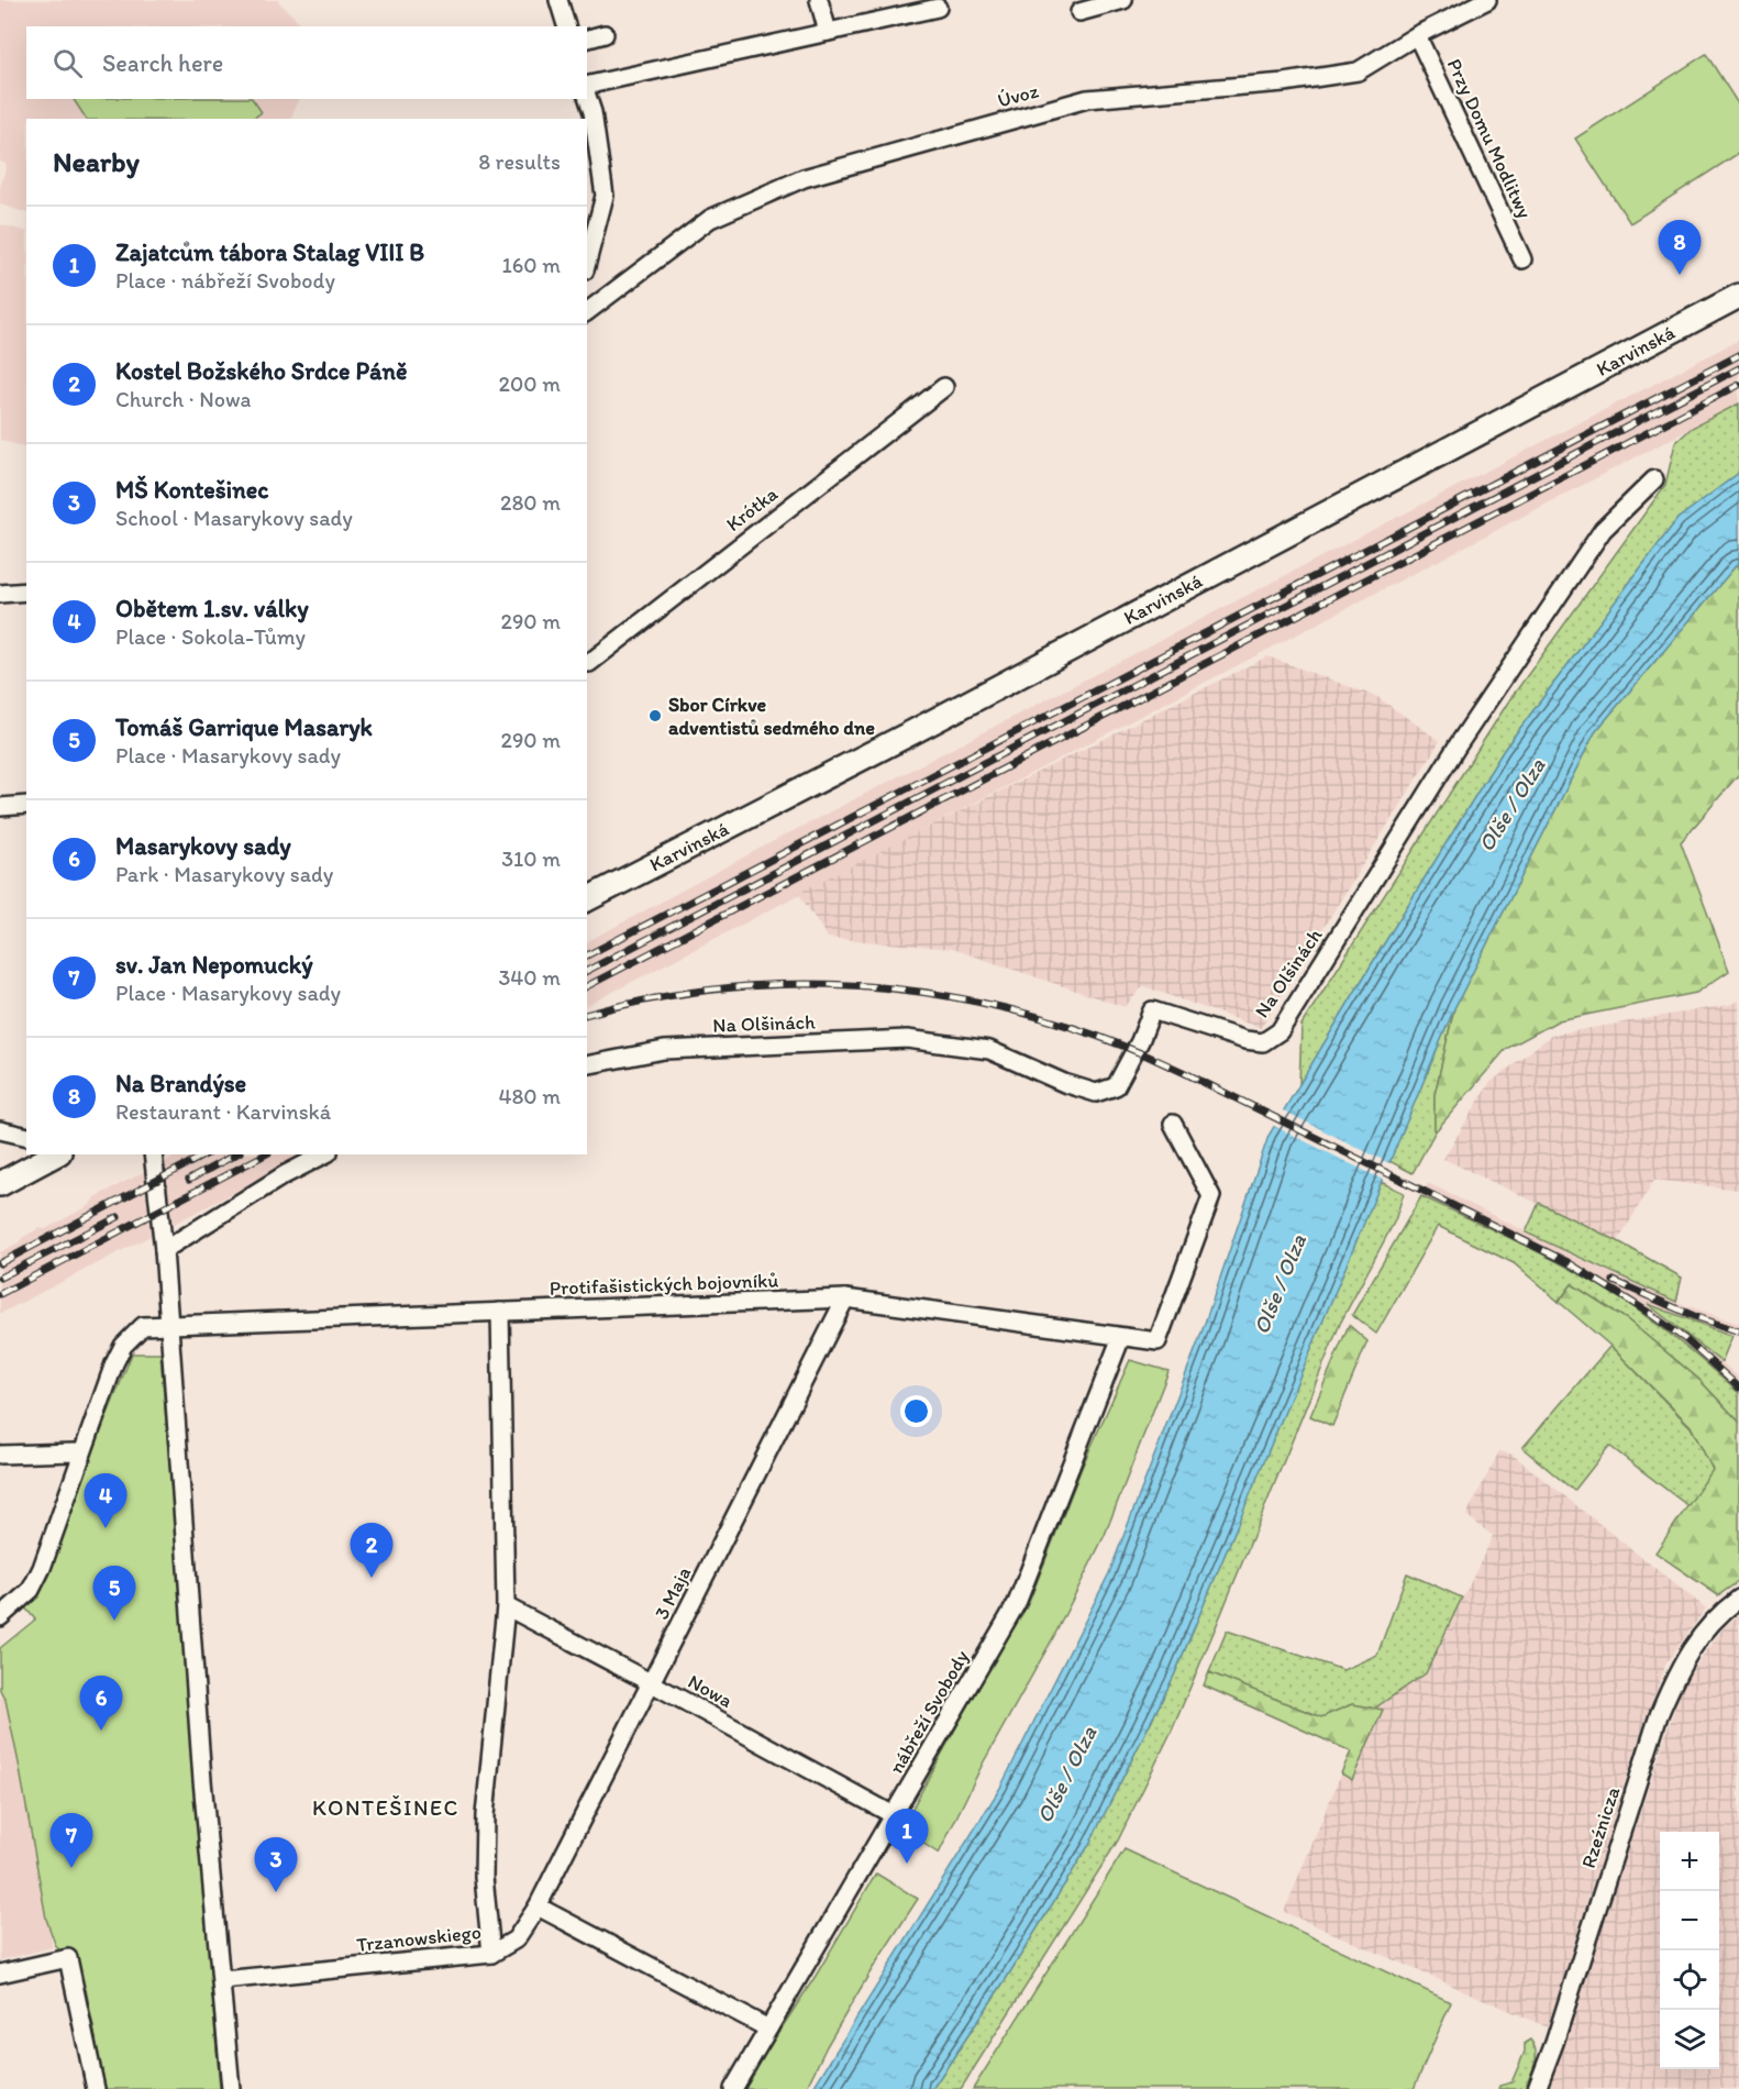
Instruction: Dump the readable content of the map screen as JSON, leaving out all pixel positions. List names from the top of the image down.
{
  "streets": {
    "main road": ["Karvinská"],
    "street": [
      "Úvoz",
      "Przy Domu Modlitwy",
      "Krótka",
      "Na Olšinách",
      "Protifašistických bojovníků",
      "3 Maja",
      "Nowa",
      "nábřeží Svobody",
      "Rzeźnicza",
      "Trzanowskiego"
    ]
  },
  "crossings": [
    ["Úvoz", "Przy Domu Modlitwy"],
    ["Protifašistických bojovníků", "3 Maja"],
    ["Protifašistických bojovníků", "nábřeží Svobody"],
    ["3 Maja", "Nowa"],
    ["3 Maja", "Trzanowskiego"],
    ["Nowa", "nábřeží Svobody"]
  ],
  "districts": ["KONTEŠINEC"],
  "water": ["Olše / Olza"],
  "places": ["Sbor Církve adventistů sedmého dne"],
  "page": {
    "search": "Search here",
    "heading": ["Nearby", "8 results"],
    "list": [
      {
        "mark": "1",
        "name": "Zajatcům tábora Stalag VIII B",
        "note": "Place · nábřeží Svobody",
        "value": "160 m"
      },
      {
        "mark": "2",
        "name": "Kostel Božského Srdce Páně",
        "note": "Church · Nowa",
        "value": "200 m"
      },
      {
        "mark": "3",
        "name": "MŠ Kontešinec",
        "note": "School · Masarykovy sady",
        "value": "280 m"
      },
      {
        "mark": "4",
        "name": "Obětem 1.sv. války",
        "note": "Place · Sokola-Tůmy",
        "value": "290 m"
      },
      {
        "mark": "5",
        "name": "Tomáš Garrique Masaryk",
        "note": "Place · Masarykovy sady",
        "value": "290 m"
      },
      {
        "mark": "6",
        "name": "Masarykovy sady",
        "note": "Park · Masarykovy sady",
        "value": "310 m"
      },
      {
        "mark": "7",
        "name": "sv. Jan Nepomucký",
        "note": "Place · Masarykovy sady",
        "value": "340 m"
      },
      {
        "mark": "8",
        "name": "Na Brandýse",
        "note": "Restaurant · Karvinská",
        "value": "480 m"
      }
    ],
    "pins": [
      "8",
      "4",
      "2",
      "5",
      "6",
      "1",
      "7",
      "3"
    ],
    "map_buttons": ["+", "−"]
  }
}
